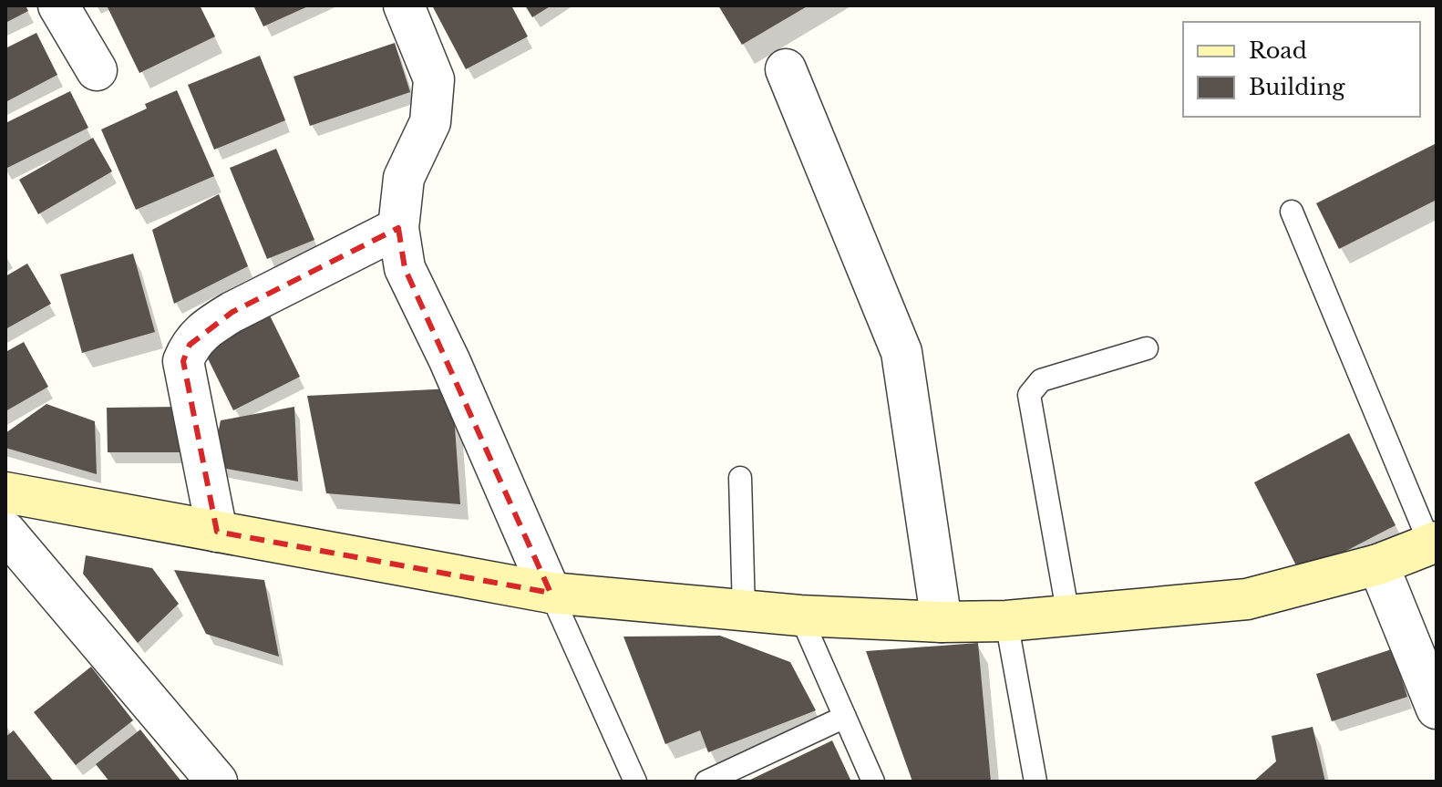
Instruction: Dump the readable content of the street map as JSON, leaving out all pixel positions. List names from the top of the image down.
{
  "legend": ["Road", "Building"]
}
